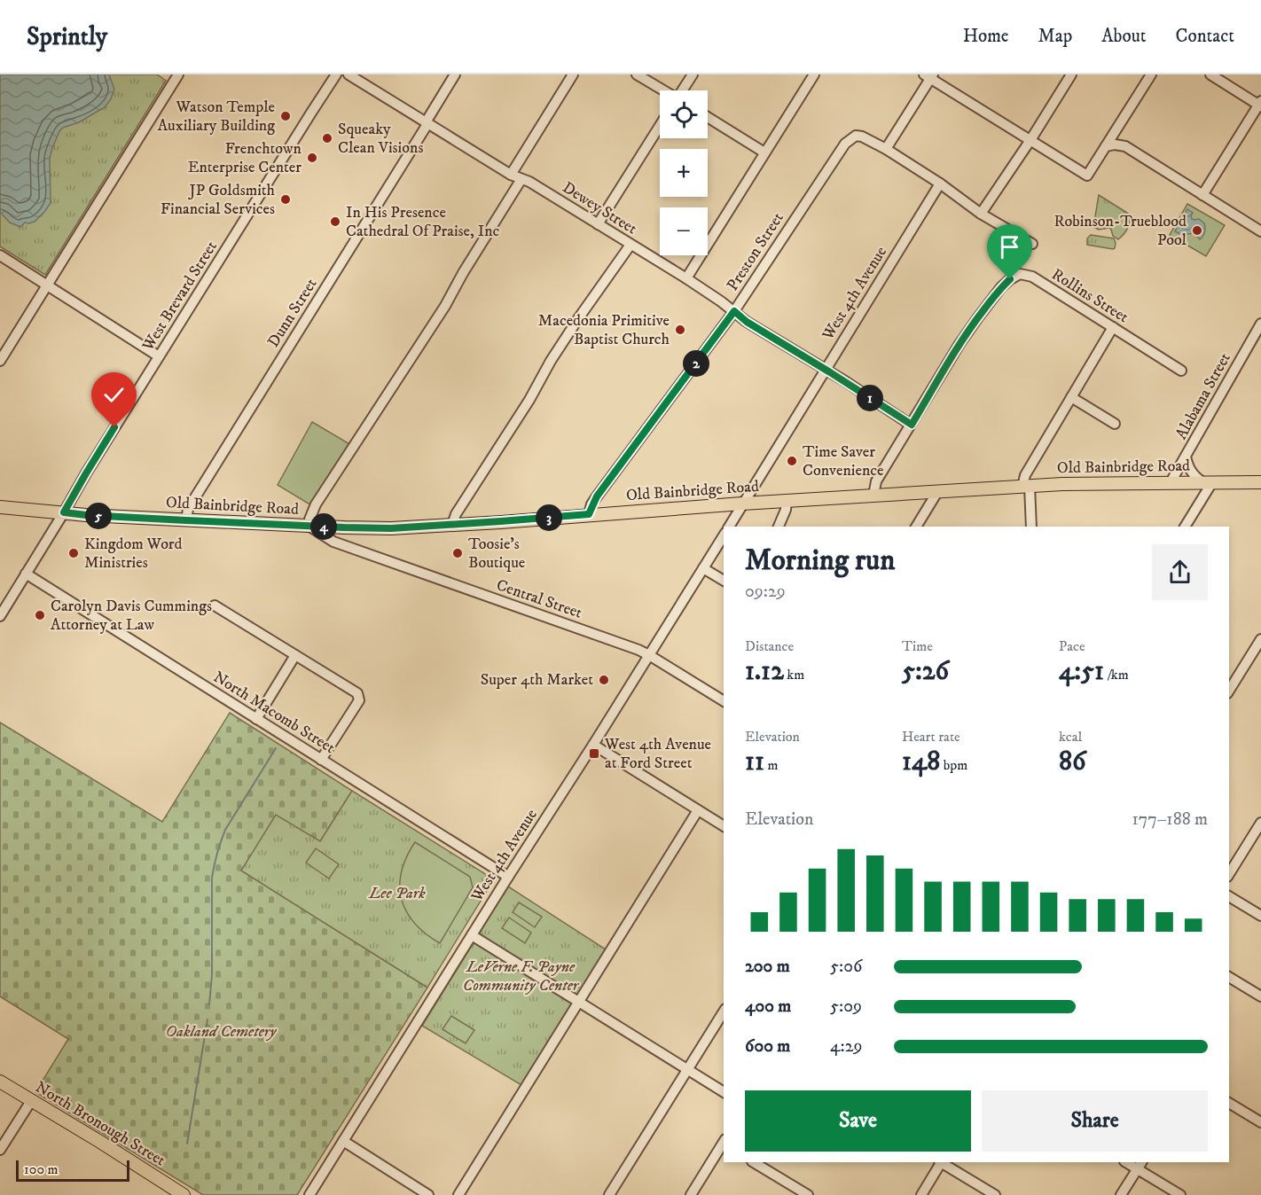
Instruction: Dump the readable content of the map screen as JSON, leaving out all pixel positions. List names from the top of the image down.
{
  "streets": {
    "main road": ["Old Bainbridge Road", "North Bronough Street"],
    "street": [
      "Dewey Street",
      "Preston Street",
      "West 4th Avenue",
      "West Brevard Street",
      "Rollins Street",
      "Dunn Street",
      "Alabama Street",
      "Central Street",
      "North Macomb Street"
    ]
  },
  "crossings": [
    ["Dewey Street", "Preston Street"],
    ["Dewey Street", "West 4th Avenue"],
    ["Dewey Street", "Rollins Street"],
    ["Dewey Street", "Dunn Street"],
    ["Preston Street", "Old Bainbridge Road"],
    ["West 4th Avenue", "Old Bainbridge Road"],
    ["West 4th Avenue", "Central Street"],
    ["West 4th Avenue", "North Macomb Street"],
    ["West Brevard Street", "Old Bainbridge Road"],
    ["West Brevard Street", "North Macomb Street"],
    ["Rollins Street", "Old Bainbridge Road"],
    ["Dunn Street", "Old Bainbridge Road"],
    ["Alabama Street", "Old Bainbridge Road"],
    ["Old Bainbridge Road", "Central Street"]
  ],
  "parks": ["Lee Park", "LeVerne F. Payne Community Center", "Oakland Cemetery"],
  "places": {
    "other": [
      "Watson Temple Auxiliary Building",
      "Squeaky Clean Visions",
      "Frenchtown Enterprise Center",
      "JP Goldsmith Financial Services",
      "In His Presence Cathedral Of Praise, Inc",
      "Robinson-Trueblood Pool",
      "Macedonia Primitive Baptist Church",
      "Time Saver Convenience",
      "Kingdom Word Ministries",
      "Toosie's Boutique",
      "Carolyn Davis Cummings Attorney at Law",
      "Super 4th Market"
    ],
    "transit": ["West 4th Avenue at Ford Street"]
  },
  "scale_bar": "100 m",
  "page": {
    "header": "Sprintly",
    "nav": [
      "Home",
      "Map",
      "About",
      "Contact"
    ],
    "map_buttons": ["+", "−"],
    "pins": [
      "2",
      "1",
      "5",
      "3",
      "4"
    ],
    "heading": ["Morning run", "09:29"],
    "stats": [
      ["Distance", "1.12 km"],
      ["Time", "5:26"],
      ["Pace", "4:51 /km"],
      ["Elevation", "11 m"],
      ["Heart rate", "148 bpm"],
      ["kcal", "86"]
    ],
    "chart": ["Elevation", "177–188 m"],
    "list": [
      {
        "name": "200 m",
        "note": "5:06"
      },
      {
        "name": "400 m",
        "note": "5:09"
      },
      {
        "name": "600 m",
        "note": "4:29"
      }
    ],
    "buttons": ["Save", "Share"],
    "scale": "100 m"
  }
}
